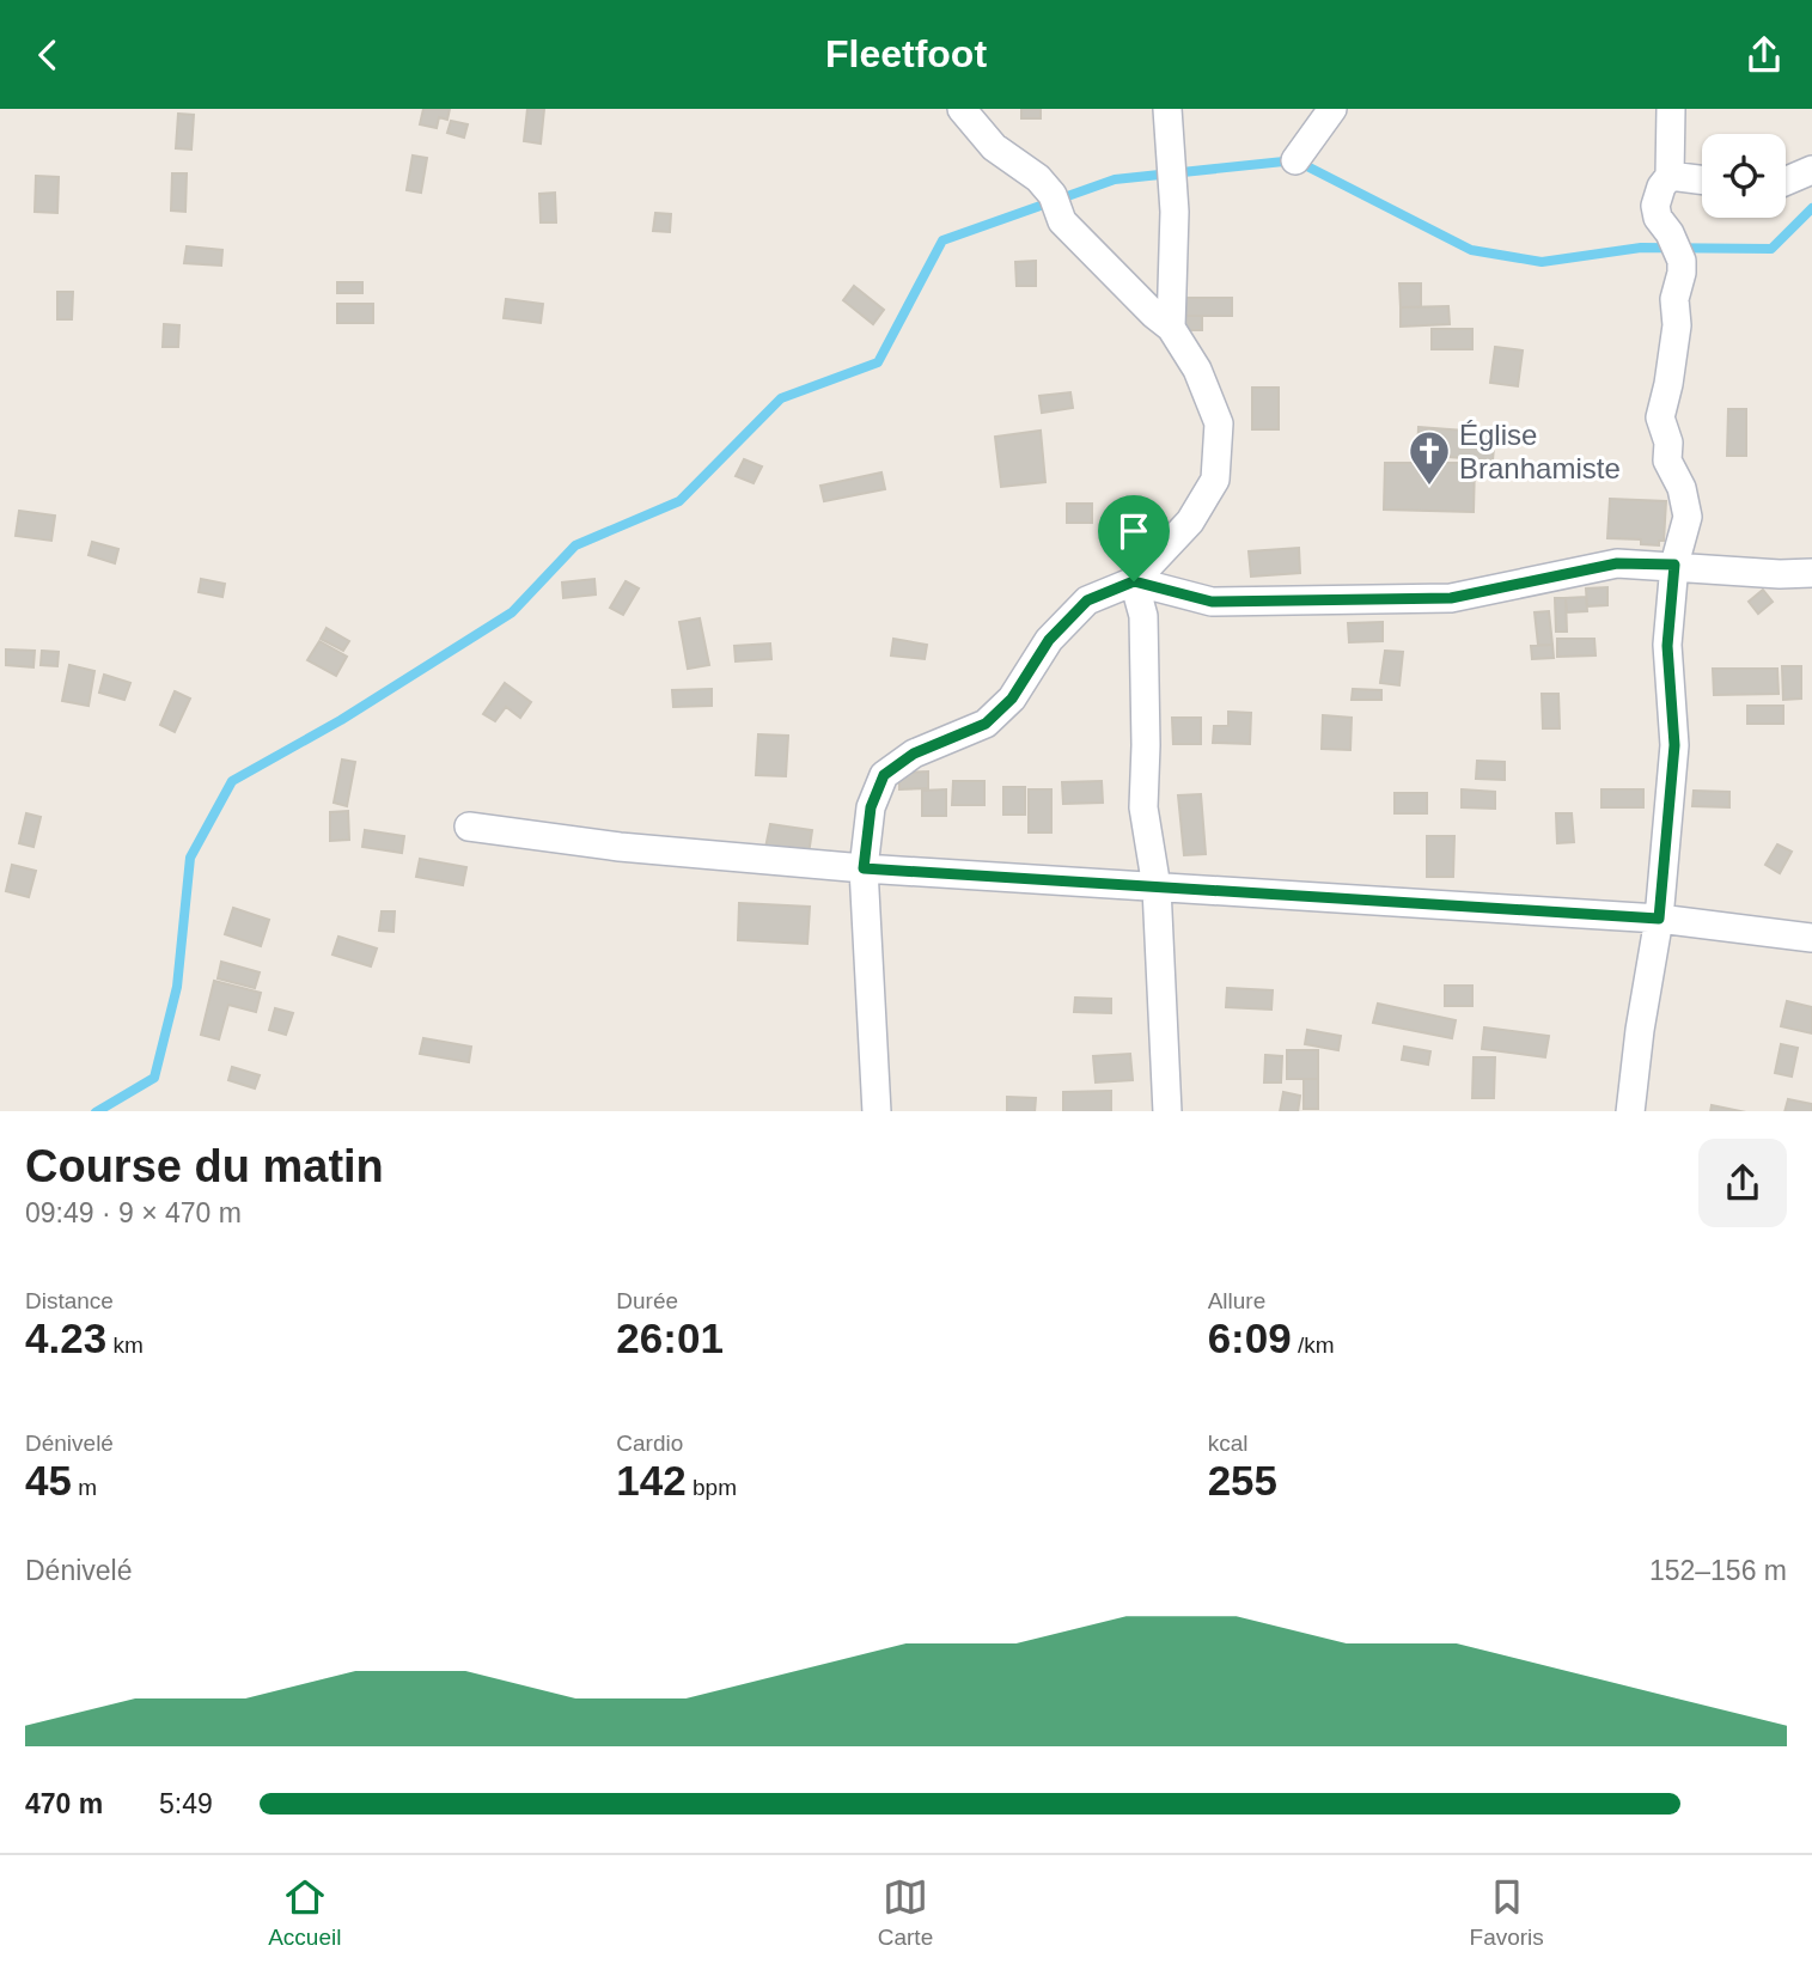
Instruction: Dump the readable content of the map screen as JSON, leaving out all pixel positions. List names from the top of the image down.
{
  "places": {
    "church": ["Église Branhamiste"]
  },
  "page": {
    "header": "Fleetfoot",
    "heading": ["Course du matin", "09:49 · 9 × 470 m"],
    "stats": [
      ["Distance", "4.23 km"],
      ["Durée", "26:01"],
      ["Allure", "6:09 /km"],
      ["Dénivelé", "45 m"],
      ["Cardio", "142 bpm"],
      ["kcal", "255"]
    ],
    "chart": ["Dénivelé", "152–156 m"],
    "list": [
      {
        "name": "470 m",
        "note": "5:49"
      }
    ],
    "tabs": ["Accueil", "Carte", "Favoris"]
  }
}
